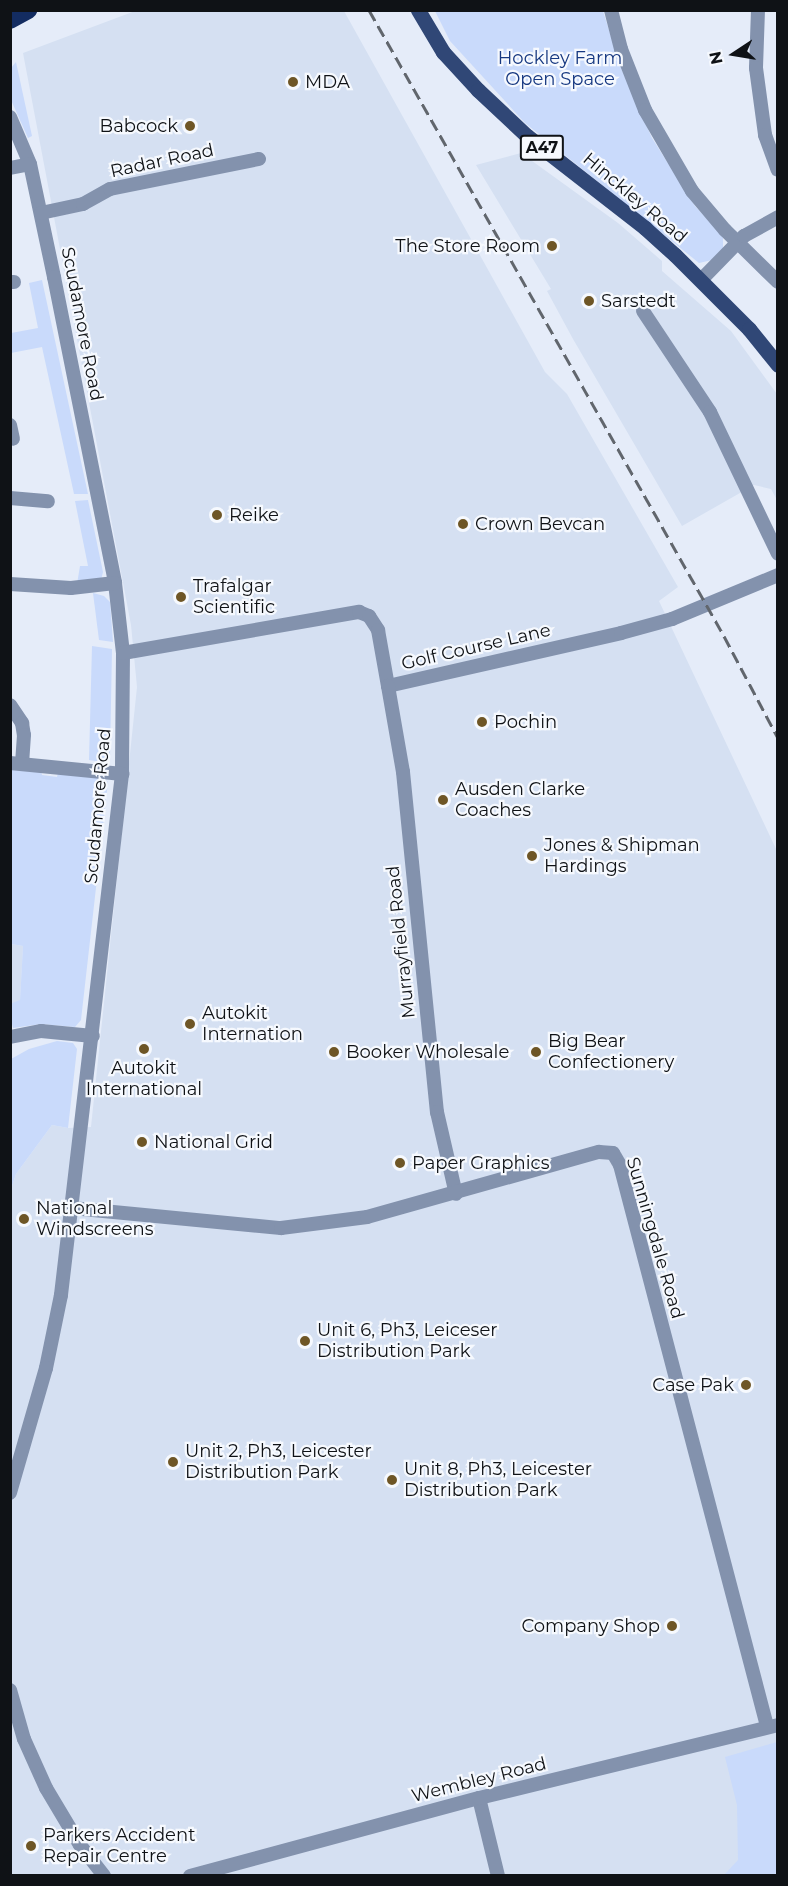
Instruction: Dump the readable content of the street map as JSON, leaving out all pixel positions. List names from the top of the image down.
{
  "streets": {
    "main road": ["A47", "Hinckley Road"],
    "street": [
      "Radar Road",
      "Scudamore Road",
      "Golf Course Lane",
      "Murrayfield Road",
      "Sunningdale Road",
      "Wembley Road"
    ]
  },
  "crossings": [
    ["Radar Road", "Scudamore Road"],
    ["Scudamore Road", "Golf Course Lane"],
    ["Scudamore Road", "Sunningdale Road"],
    ["Golf Course Lane", "Murrayfield Road"],
    ["Murrayfield Road", "Sunningdale Road"],
    ["Sunningdale Road", "Wembley Road"]
  ],
  "parks": ["Hockley Farm Open Space"],
  "places": [
    "MDA",
    "Babcock",
    "The Store Room",
    "Sarstedt",
    "Reike",
    "Crown Bevcan",
    "Trafalgar Scientific",
    "Pochin",
    "Ausden Clarke Coaches",
    "Jones & Shipman Hardings",
    "Autokit Internation",
    "Autokit International",
    "Booker Wholesale",
    "Big Bear Confectionery",
    "National Grid",
    "Paper Graphics",
    "National Windscreens",
    "Unit 6, Ph3, Leiceser Distribution Park",
    "Case Pak",
    "Unit 2, Ph3, Leicester Distribution Park",
    "Unit 8, Ph3, Leicester Distribution Park",
    "Company Shop",
    "Parkers Accident Repair Centre"
  ],
  "north": "left"
}
